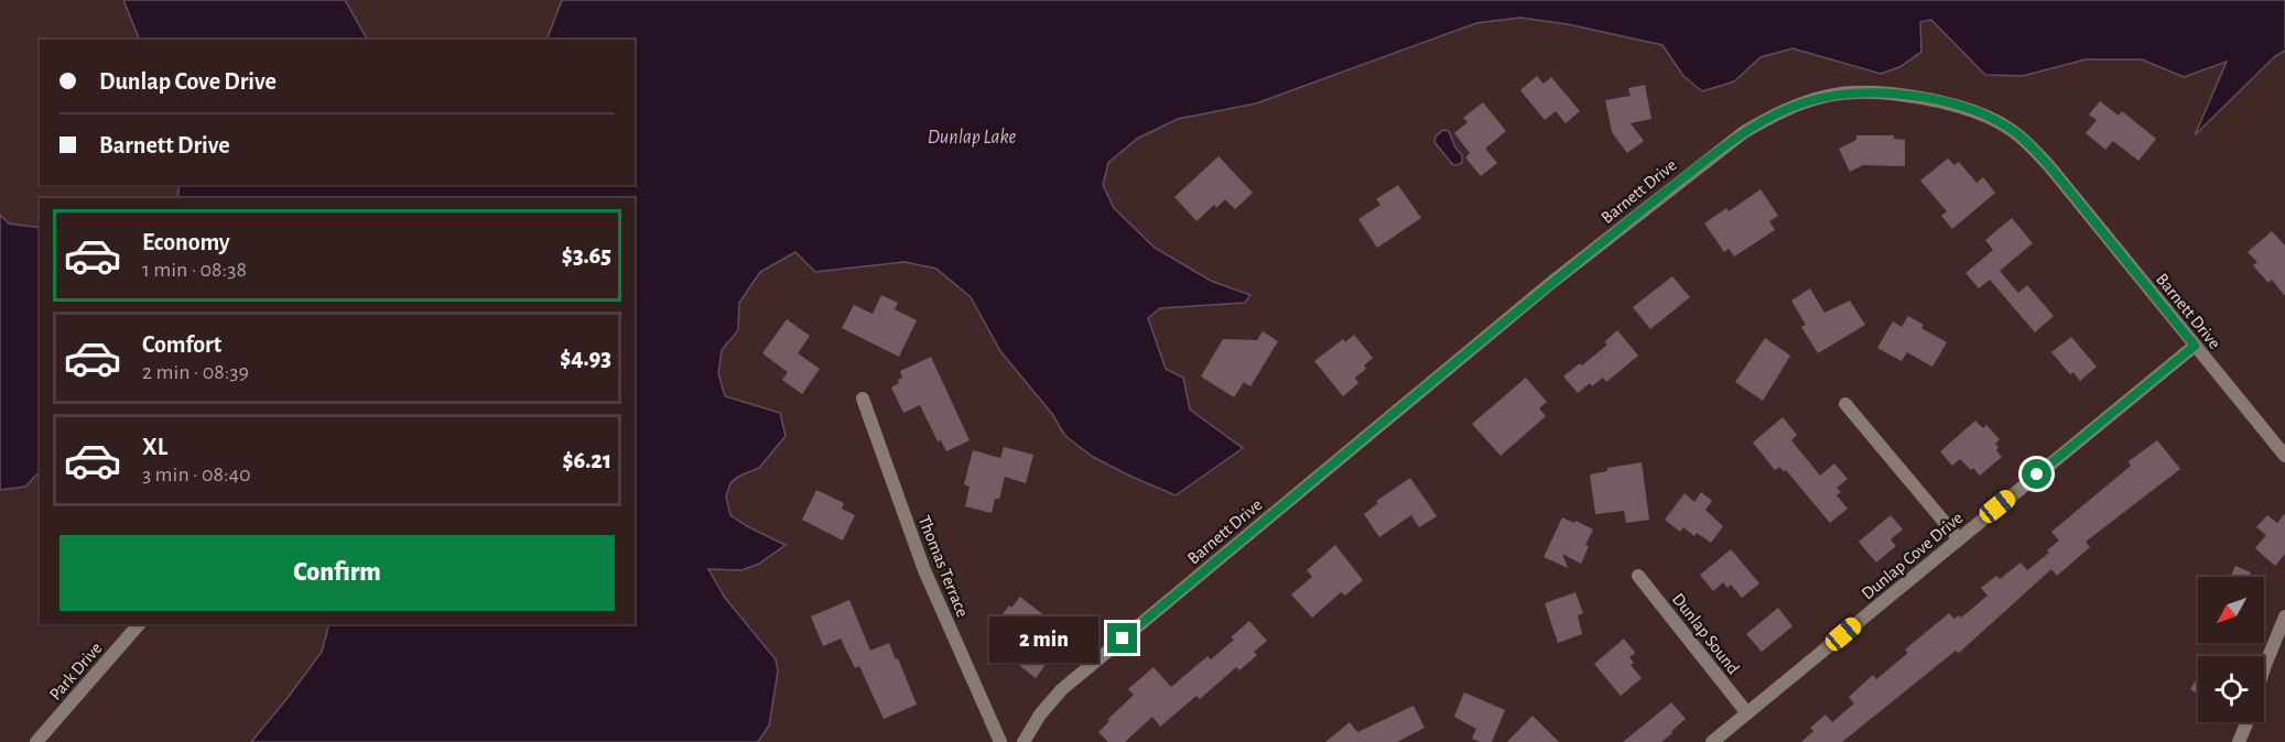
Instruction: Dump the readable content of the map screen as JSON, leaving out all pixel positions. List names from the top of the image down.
{
  "streets": {
    "street": [
      "Barnett Drive",
      "Dunlap Cove Drive",
      "Thomas Terrace",
      "Dunlap Sound",
      "Park Drive"
    ]
  },
  "crossings": [
    ["Barnett Drive", "Dunlap Cove Drive"],
    ["Dunlap Cove Drive", "Dunlap Sound"]
  ],
  "water": ["Dunlap Lake"],
  "north": "bottom left",
  "page": {
    "banner": ["Dunlap Cove Drive", "Barnett Drive"],
    "list": [
      {
        "name": "Economy",
        "note": "1 min · 08:38",
        "value": "$3.65"
      },
      {
        "name": "Comfort",
        "note": "2 min · 08:39",
        "value": "$4.93"
      },
      {
        "name": "XL",
        "note": "3 min · 08:40",
        "value": "$6.21"
      }
    ],
    "buttons": "Confirm",
    "bubble": "2 min"
  }
}
